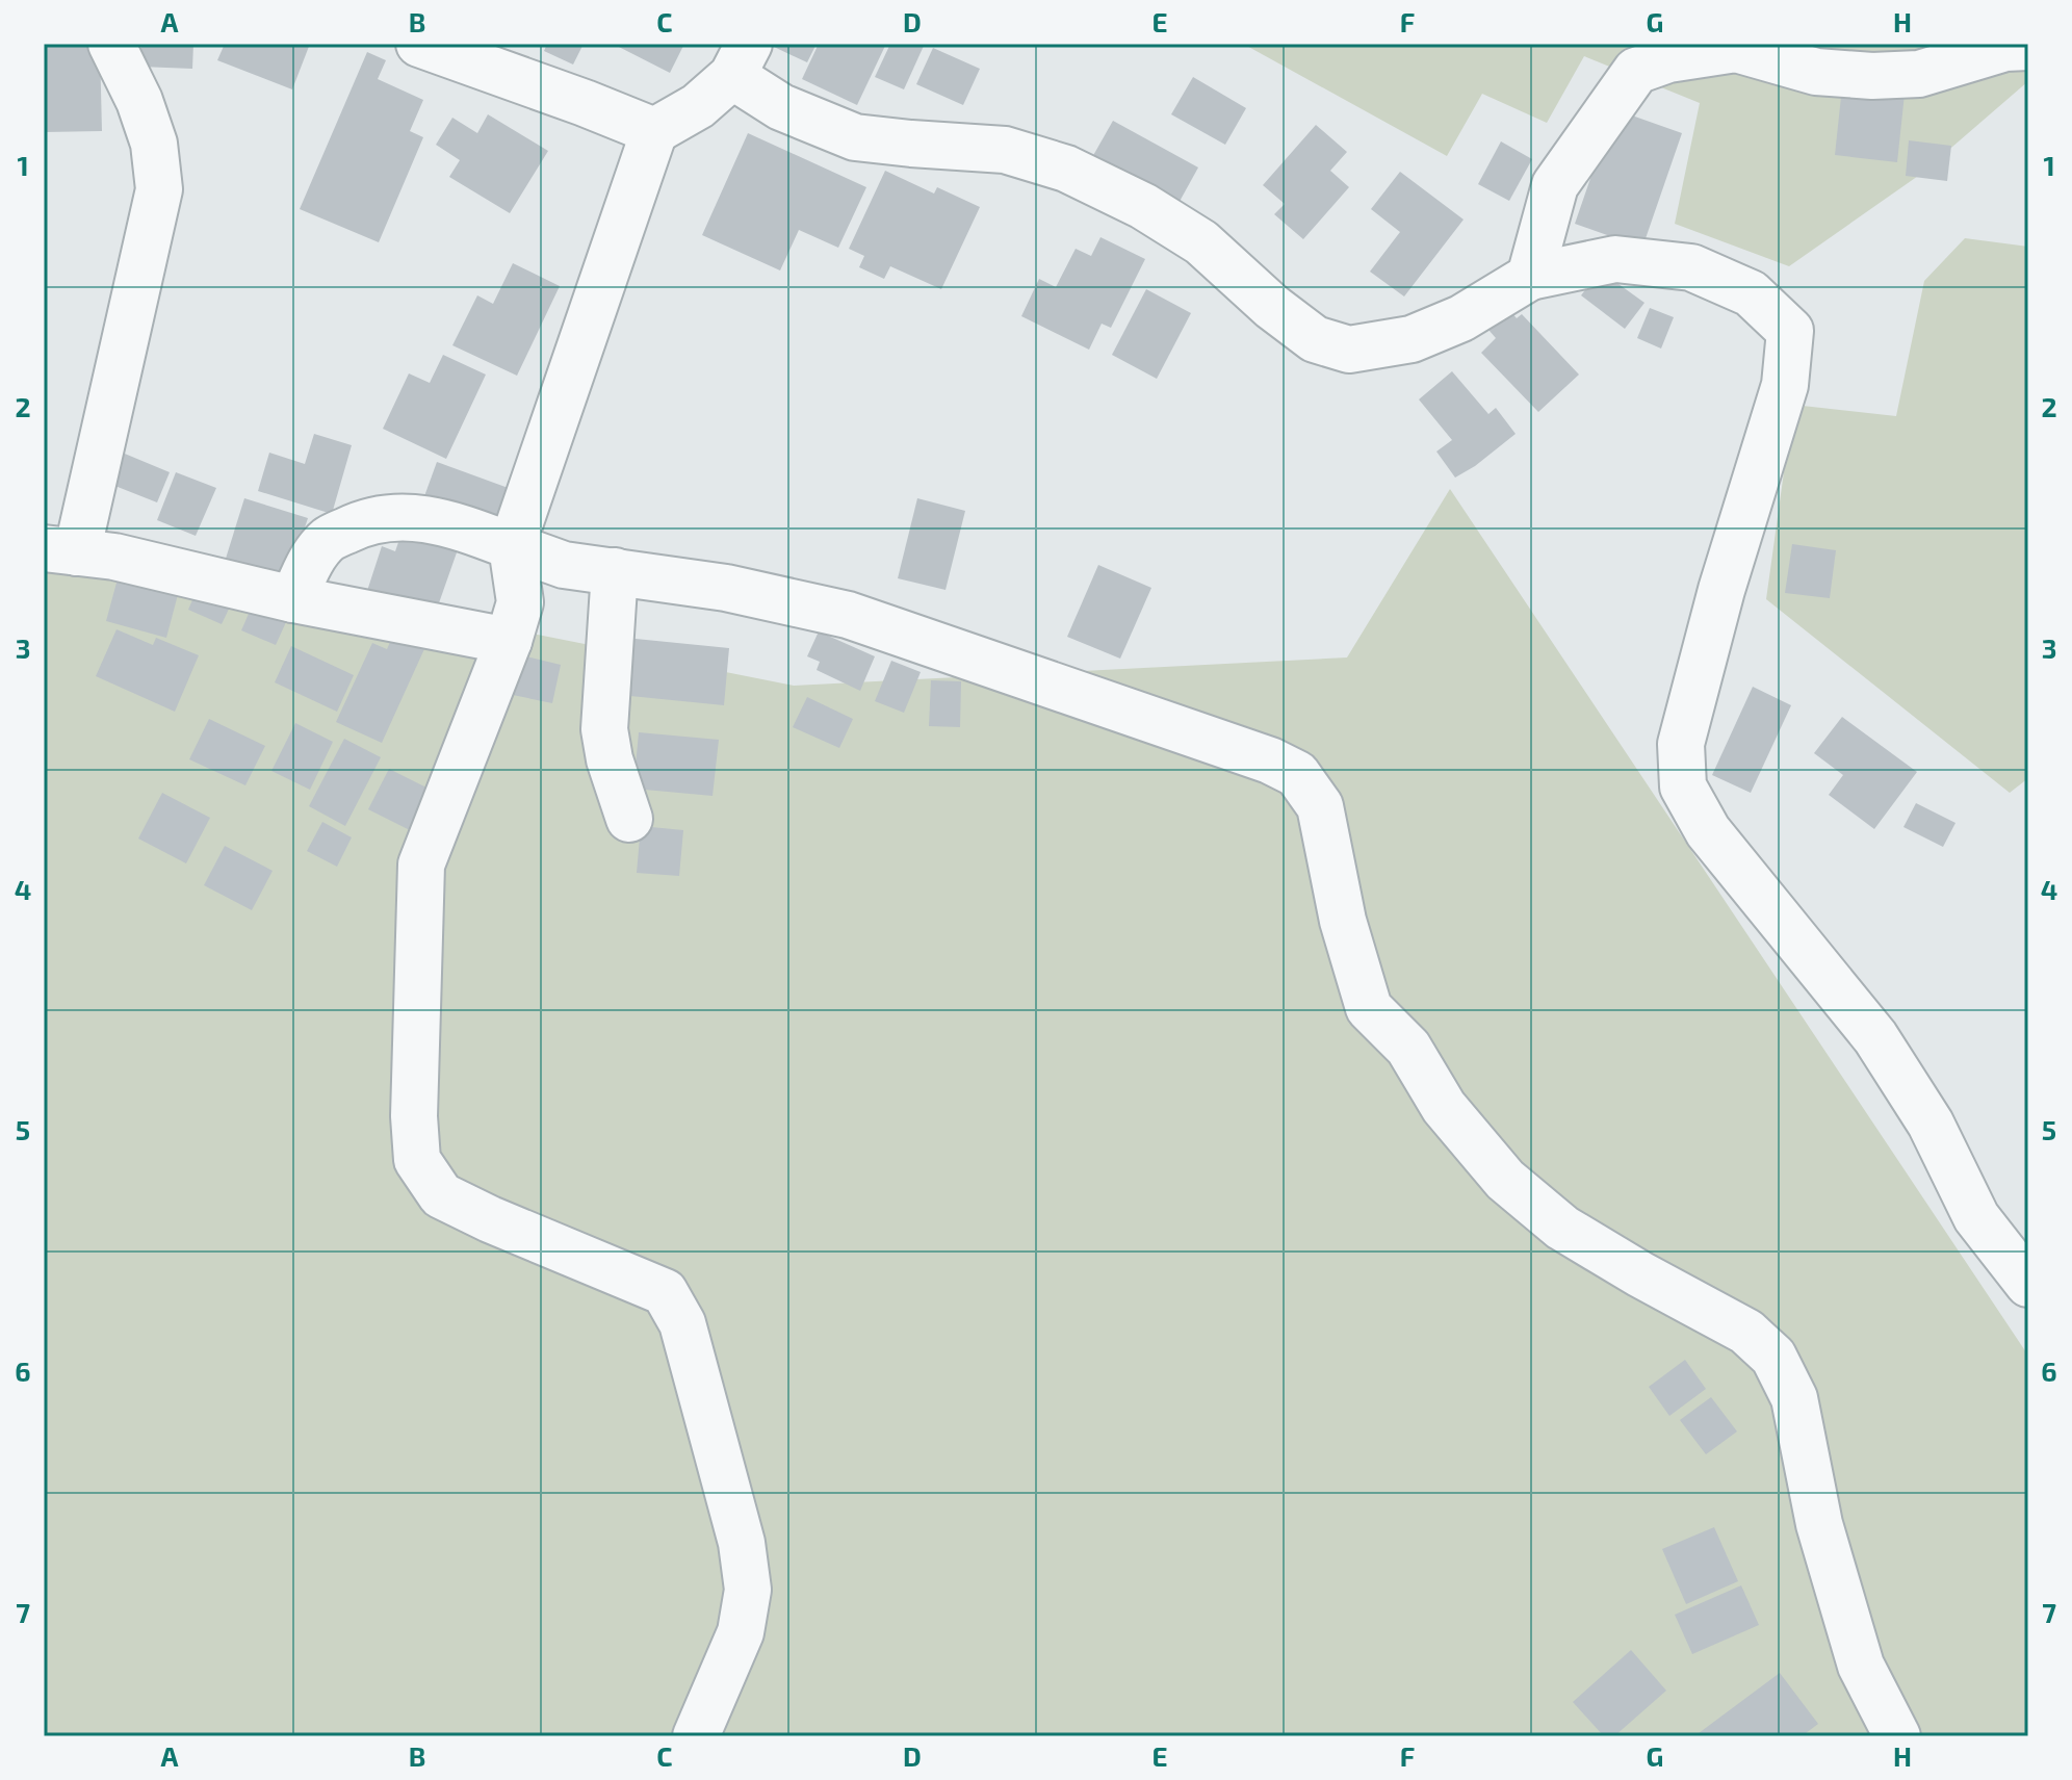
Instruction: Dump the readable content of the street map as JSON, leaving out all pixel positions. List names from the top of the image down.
{
  "grid": {
    "columns": [
      "A",
      "B",
      "C",
      "D",
      "E",
      "F",
      "G",
      "H"
    ],
    "rows": [
      "1",
      "2",
      "3",
      "4",
      "5",
      "6",
      "7"
    ]
  }
}
